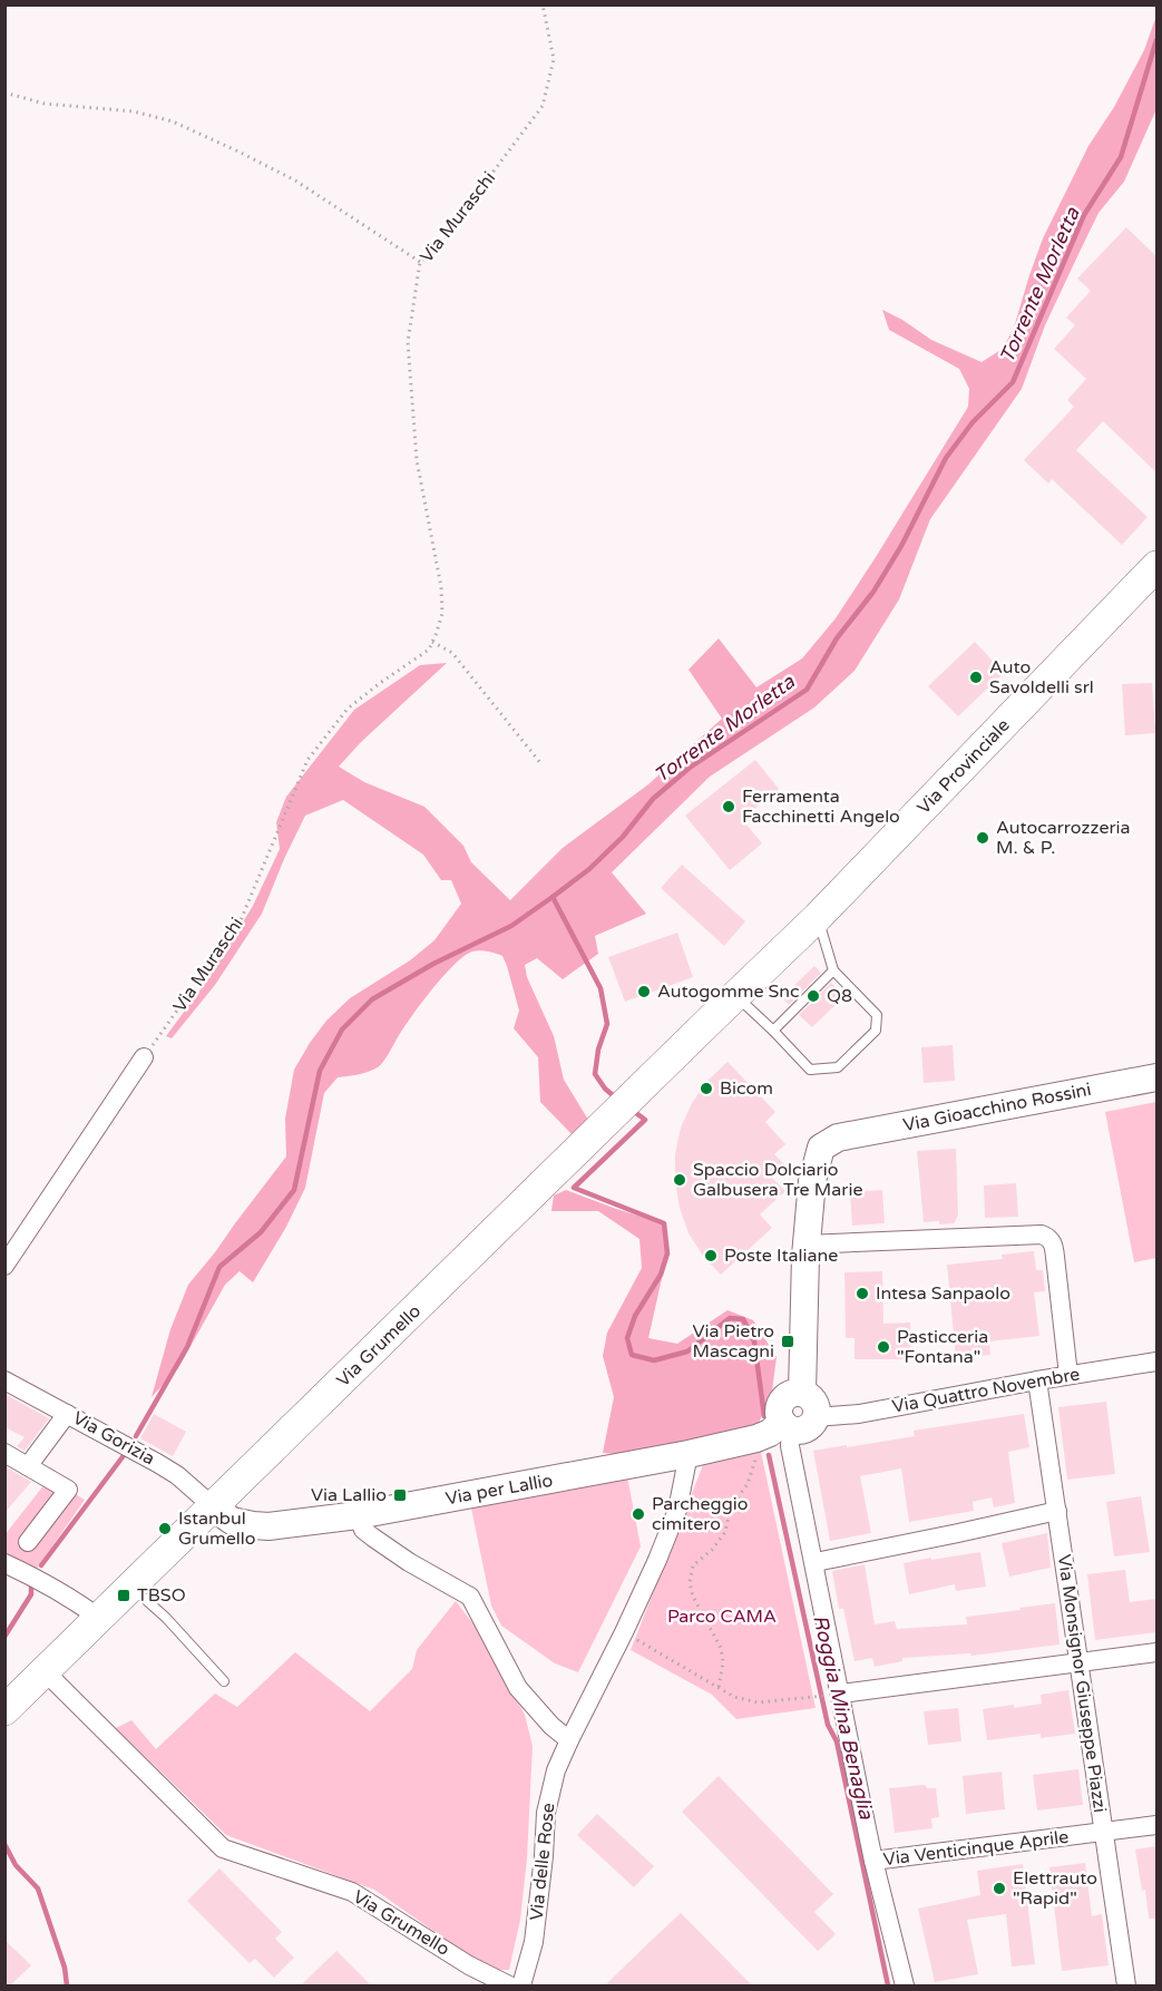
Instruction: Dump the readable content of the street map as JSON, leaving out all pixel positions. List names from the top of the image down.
{
  "streets": {
    "main road": ["Via Provinciale", "Via Grumello"],
    "street": [
      "Via Gioacchino Rossini",
      "Via Quattro Novembre",
      "Via Gorizia",
      "Via per Lallio",
      "Via Monsignor Giuseppe Piazzi",
      "Via Venticinque Aprile",
      "Via delle Rose"
    ],
    "path": ["Via Muraschi"]
  },
  "crossings": [
    ["Via Provinciale", "Via Grumello"],
    ["Via Grumello", "Via Gorizia"],
    ["Via Grumello", "Via per Lallio"],
    ["Via Quattro Novembre", "Via per Lallio"],
    ["Via Quattro Novembre", "Via Monsignor Giuseppe Piazzi"],
    ["Via Gorizia", "Via per Lallio"],
    ["Via per Lallio", "Via delle Rose"],
    ["Via Monsignor Giuseppe Piazzi", "Via Venticinque Aprile"]
  ],
  "water": ["Torrente Morletta", "Roggia Mina Benaglia"],
  "parks": ["Parco CAMA"],
  "places": {
    "other": [
      "Auto Savoldelli srl",
      "Ferramenta Facchinetti Angelo",
      "Autocarrozzeria M. & P.",
      "Autogomme Snc",
      "Q8",
      "Bicom",
      "Spaccio Dolciario Galbusera Tre Marie",
      "Poste Italiane",
      "Intesa Sanpaolo",
      "Pasticceria \"Fontana\"",
      "Parcheggio cimitero",
      "Istanbul Grumello",
      "Elettrauto \"Rapid\""
    ],
    "transit": ["Via Pietro Mascagni", "Via Lallio", "TBSO"]
  }
}
